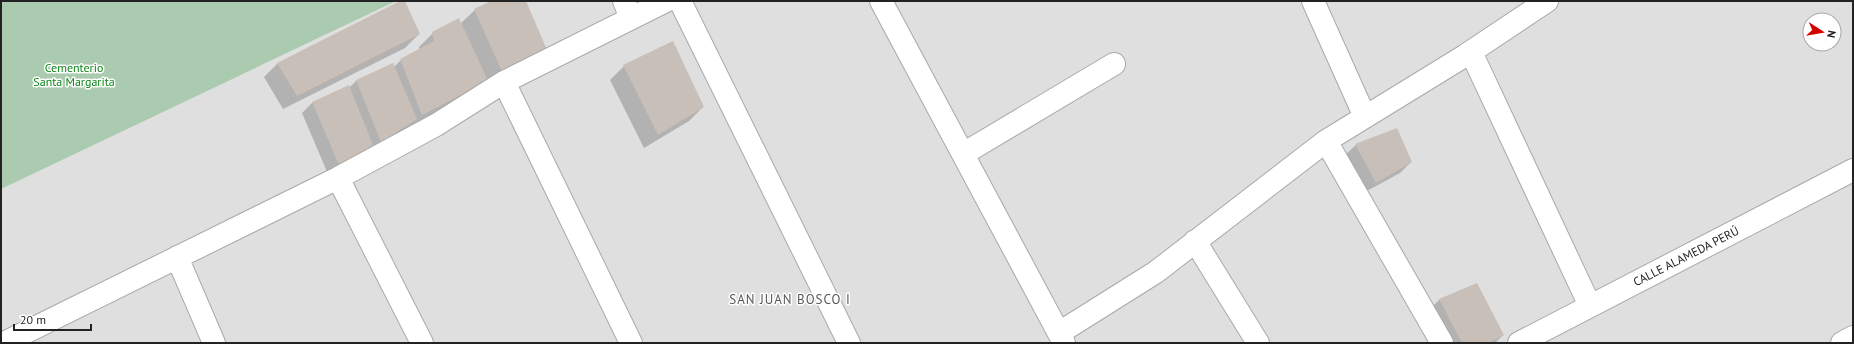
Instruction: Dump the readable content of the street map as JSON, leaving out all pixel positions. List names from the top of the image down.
{
  "streets": {
    "street": ["CALLE ALAMEDA PERÚ"]
  },
  "districts": ["SAN JUAN BOSCO I"],
  "parks": ["Cementerio Santa Margarita"],
  "scale_bar": "20 m",
  "north": "right"
}
